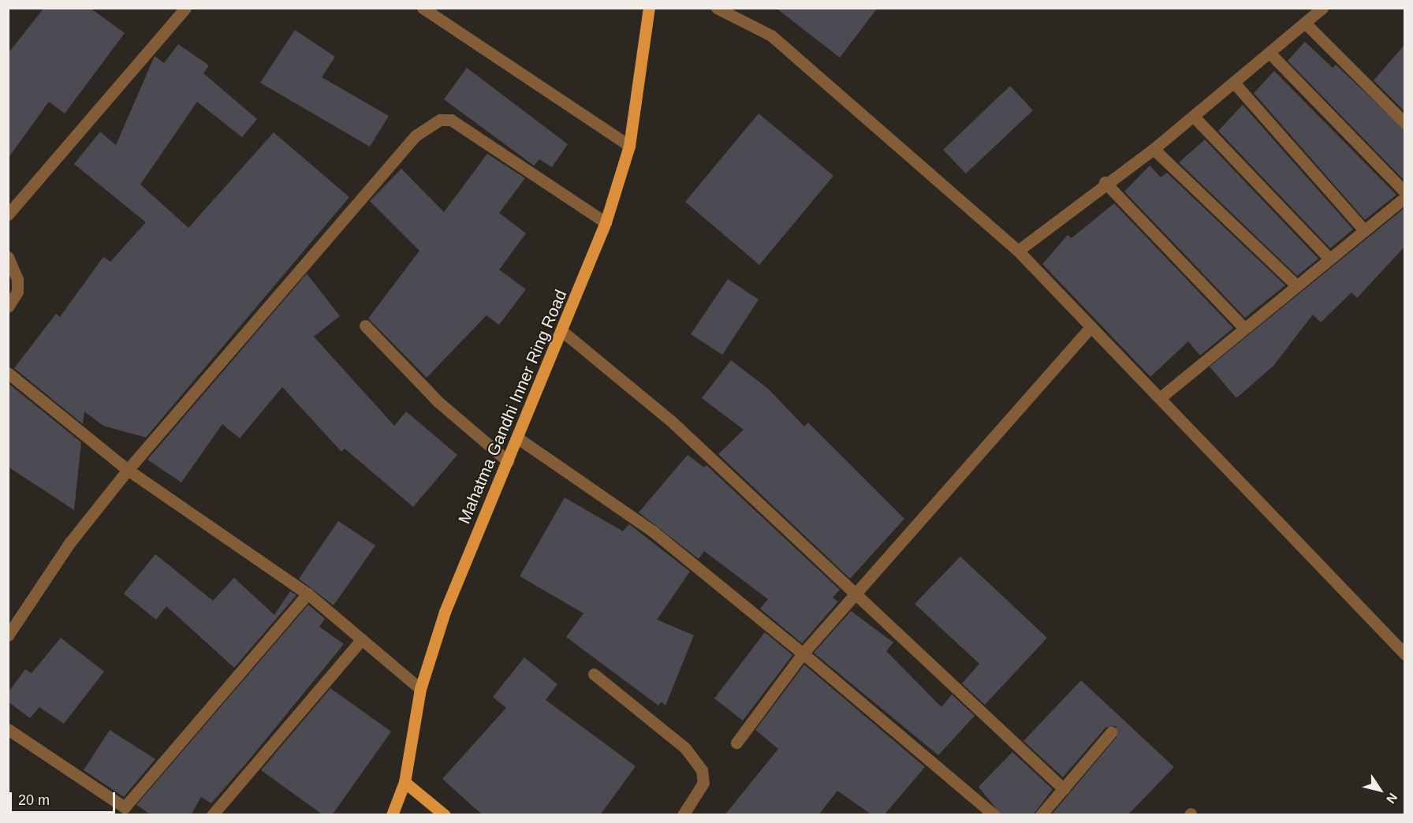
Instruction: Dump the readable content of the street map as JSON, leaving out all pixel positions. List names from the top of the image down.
{
  "streets": {
    "main road": ["Mahatma Gandhi Inner Ring Road"]
  },
  "scale_bar": "20 m",
  "north": "bottom right"
}
